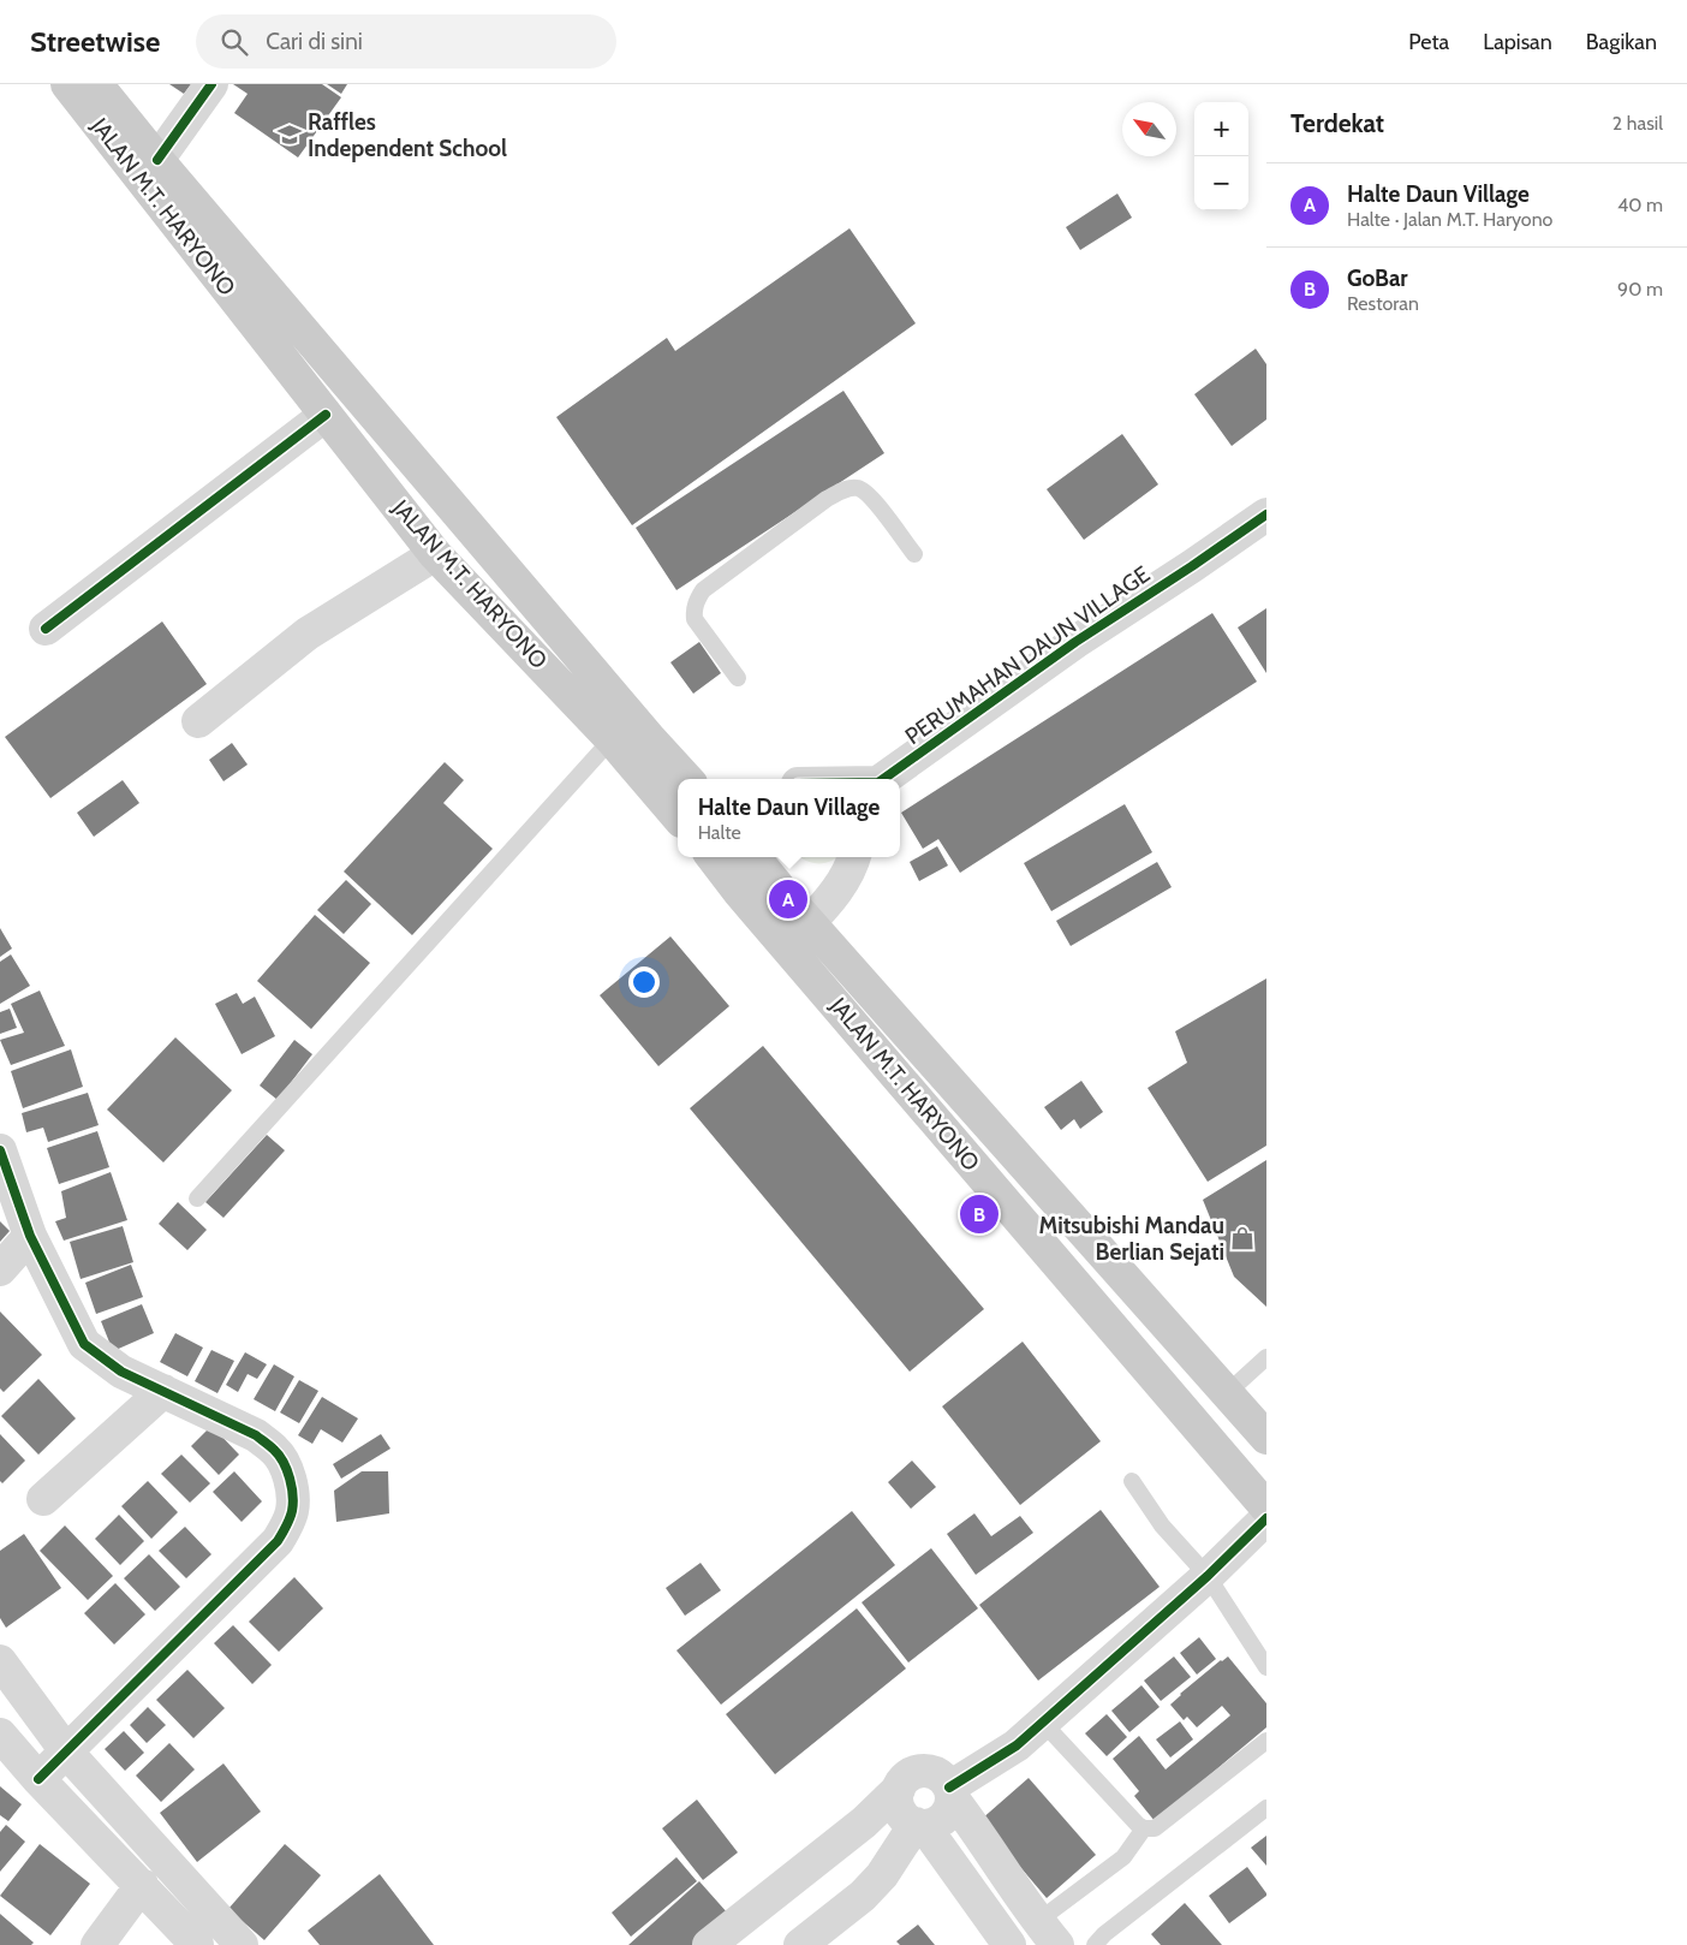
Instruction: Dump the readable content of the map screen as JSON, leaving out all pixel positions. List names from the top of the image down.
{
  "streets": {
    "main road": ["JALAN M.T. HARYONO"],
    "street": ["PERUMAHAN DAUN VILLAGE"]
  },
  "places": {
    "school or university": ["Raffles Independent School"],
    "shop": ["Mitsubishi Mandau Berlian Sejati"]
  },
  "north": "top left",
  "page": {
    "header": "Streetwise",
    "search": "Cari di sini",
    "nav": ["Peta", "Lapisan", "Bagikan"],
    "heading": ["Terdekat", "2 hasil"],
    "map_buttons": ["+", "−"],
    "list": [
      {
        "mark": "A",
        "name": "Halte Daun Village",
        "note": "Halte · Jalan M.T. Haryono",
        "value": "40 m"
      },
      {
        "mark": "B",
        "name": "GoBar",
        "note": "Restoran",
        "value": "90 m"
      }
    ],
    "popup": ["Halte Daun Village", "Halte"],
    "pins": ["A", "B"]
  }
}
